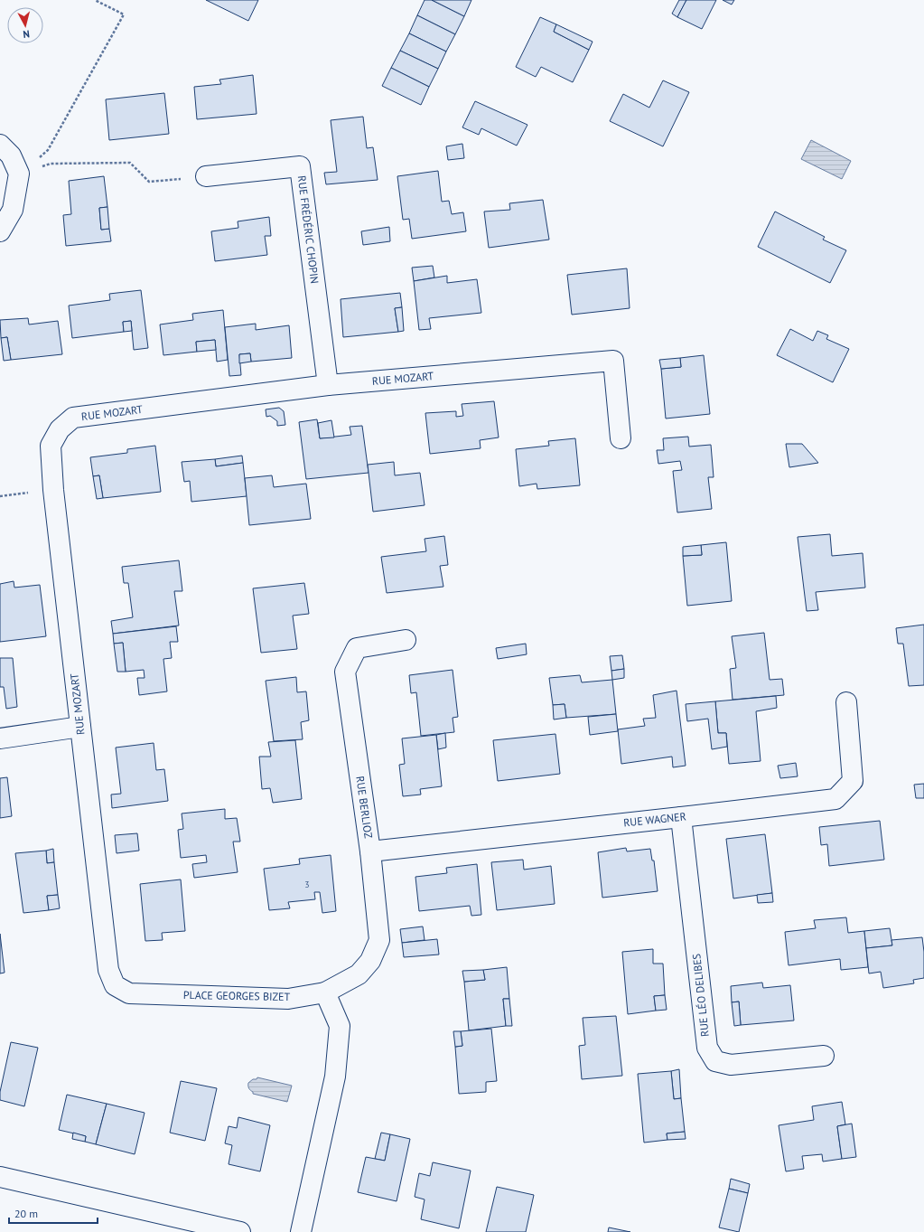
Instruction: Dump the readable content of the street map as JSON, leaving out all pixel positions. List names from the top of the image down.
{
  "streets": {
    "street": [
      "RUE FRÉDÉRIC CHOPIN",
      "RUE MOZART",
      "RUE BERLIOZ",
      "RUE WAGNER",
      "RUE LÉO DELIBES",
      "PLACE GEORGES BIZET"
    ]
  },
  "crossings": [
    ["RUE FRÉDÉRIC CHOPIN", "RUE MOZART"],
    ["RUE MOZART", "PLACE GEORGES BIZET"],
    ["RUE BERLIOZ", "RUE WAGNER"],
    ["RUE BERLIOZ", "PLACE GEORGES BIZET"],
    ["RUE WAGNER", "RUE LÉO DELIBES"]
  ],
  "house_numbers": ["3"],
  "scale_bar": "20 m",
  "north": "bottom"
}
